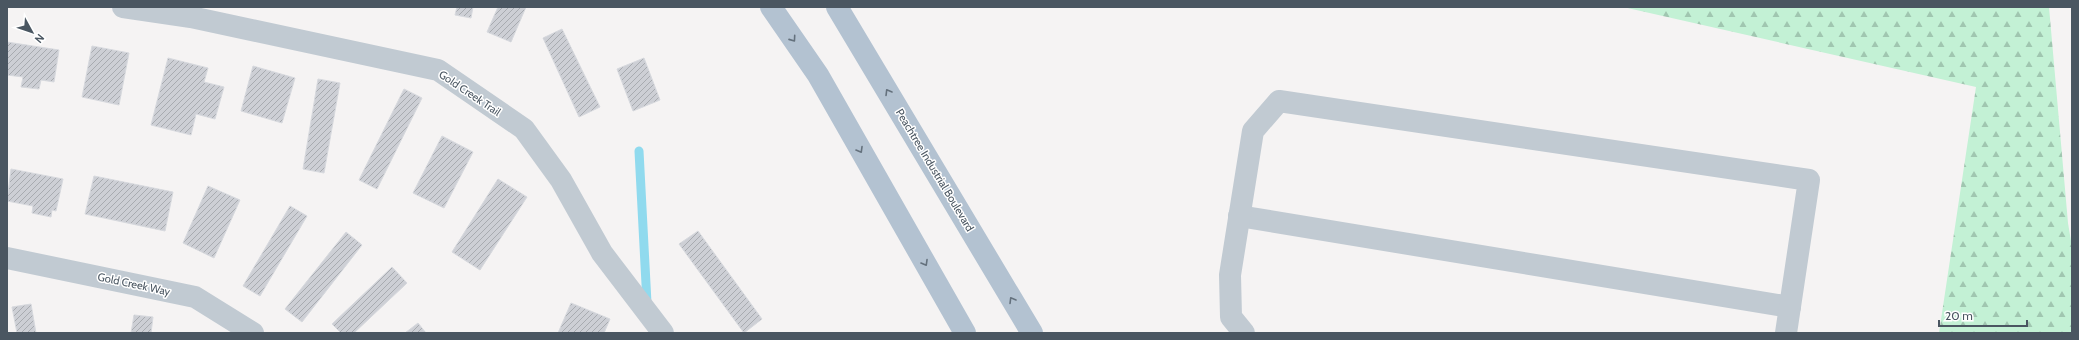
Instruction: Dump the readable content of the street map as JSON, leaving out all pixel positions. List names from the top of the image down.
{
  "streets": {
    "main road": ["Peachtree Industrial Boulevard"],
    "street": ["Gold Creek Trail", "Gold Creek Way"]
  },
  "scale_bar": "20 m",
  "north": "bottom right"
}
